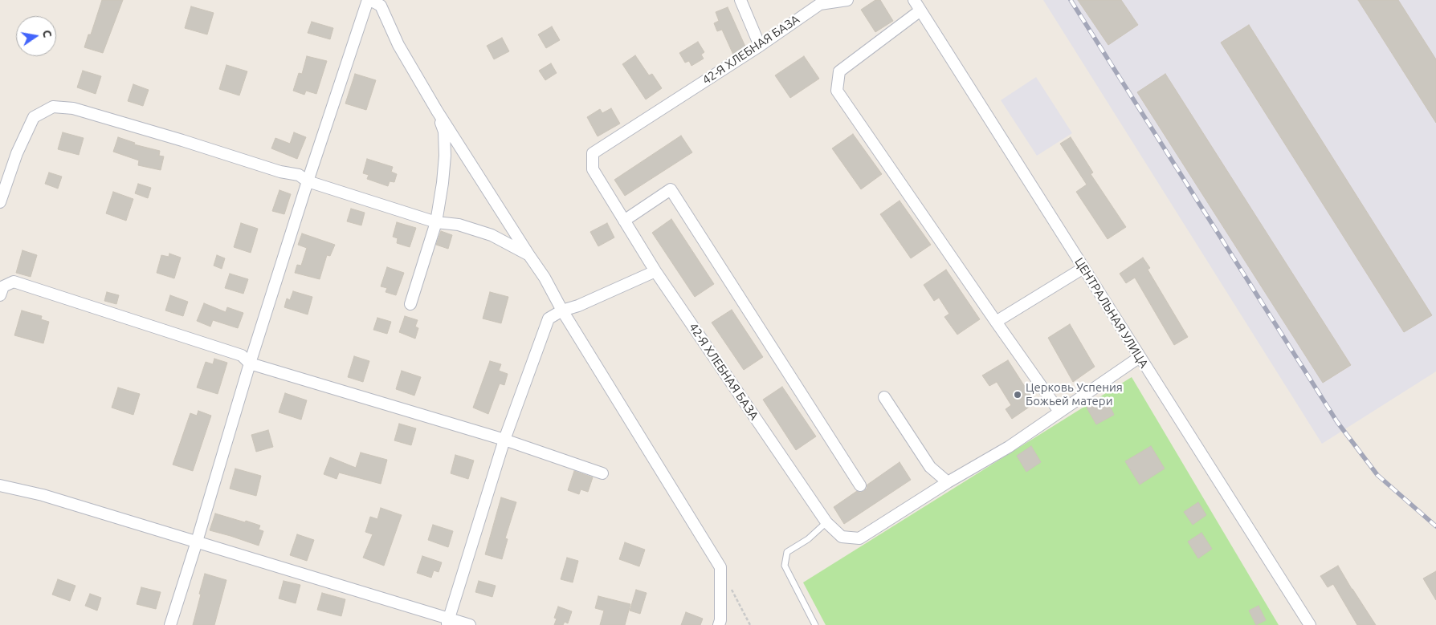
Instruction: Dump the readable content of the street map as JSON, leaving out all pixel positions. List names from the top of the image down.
{
  "streets": {
    "street": ["42-Я ХЛЕБНАЯ БАЗА", "ЦЕНТРАЛЬНАЯ УЛИЦА"]
  },
  "crossings": [
    ["42-Я ХЛЕБНАЯ БАЗА", "ЦЕНТРАЛЬНАЯ УЛИЦА"]
  ],
  "places": ["Церковь Успения Божьей матери"],
  "north": "right"
}
